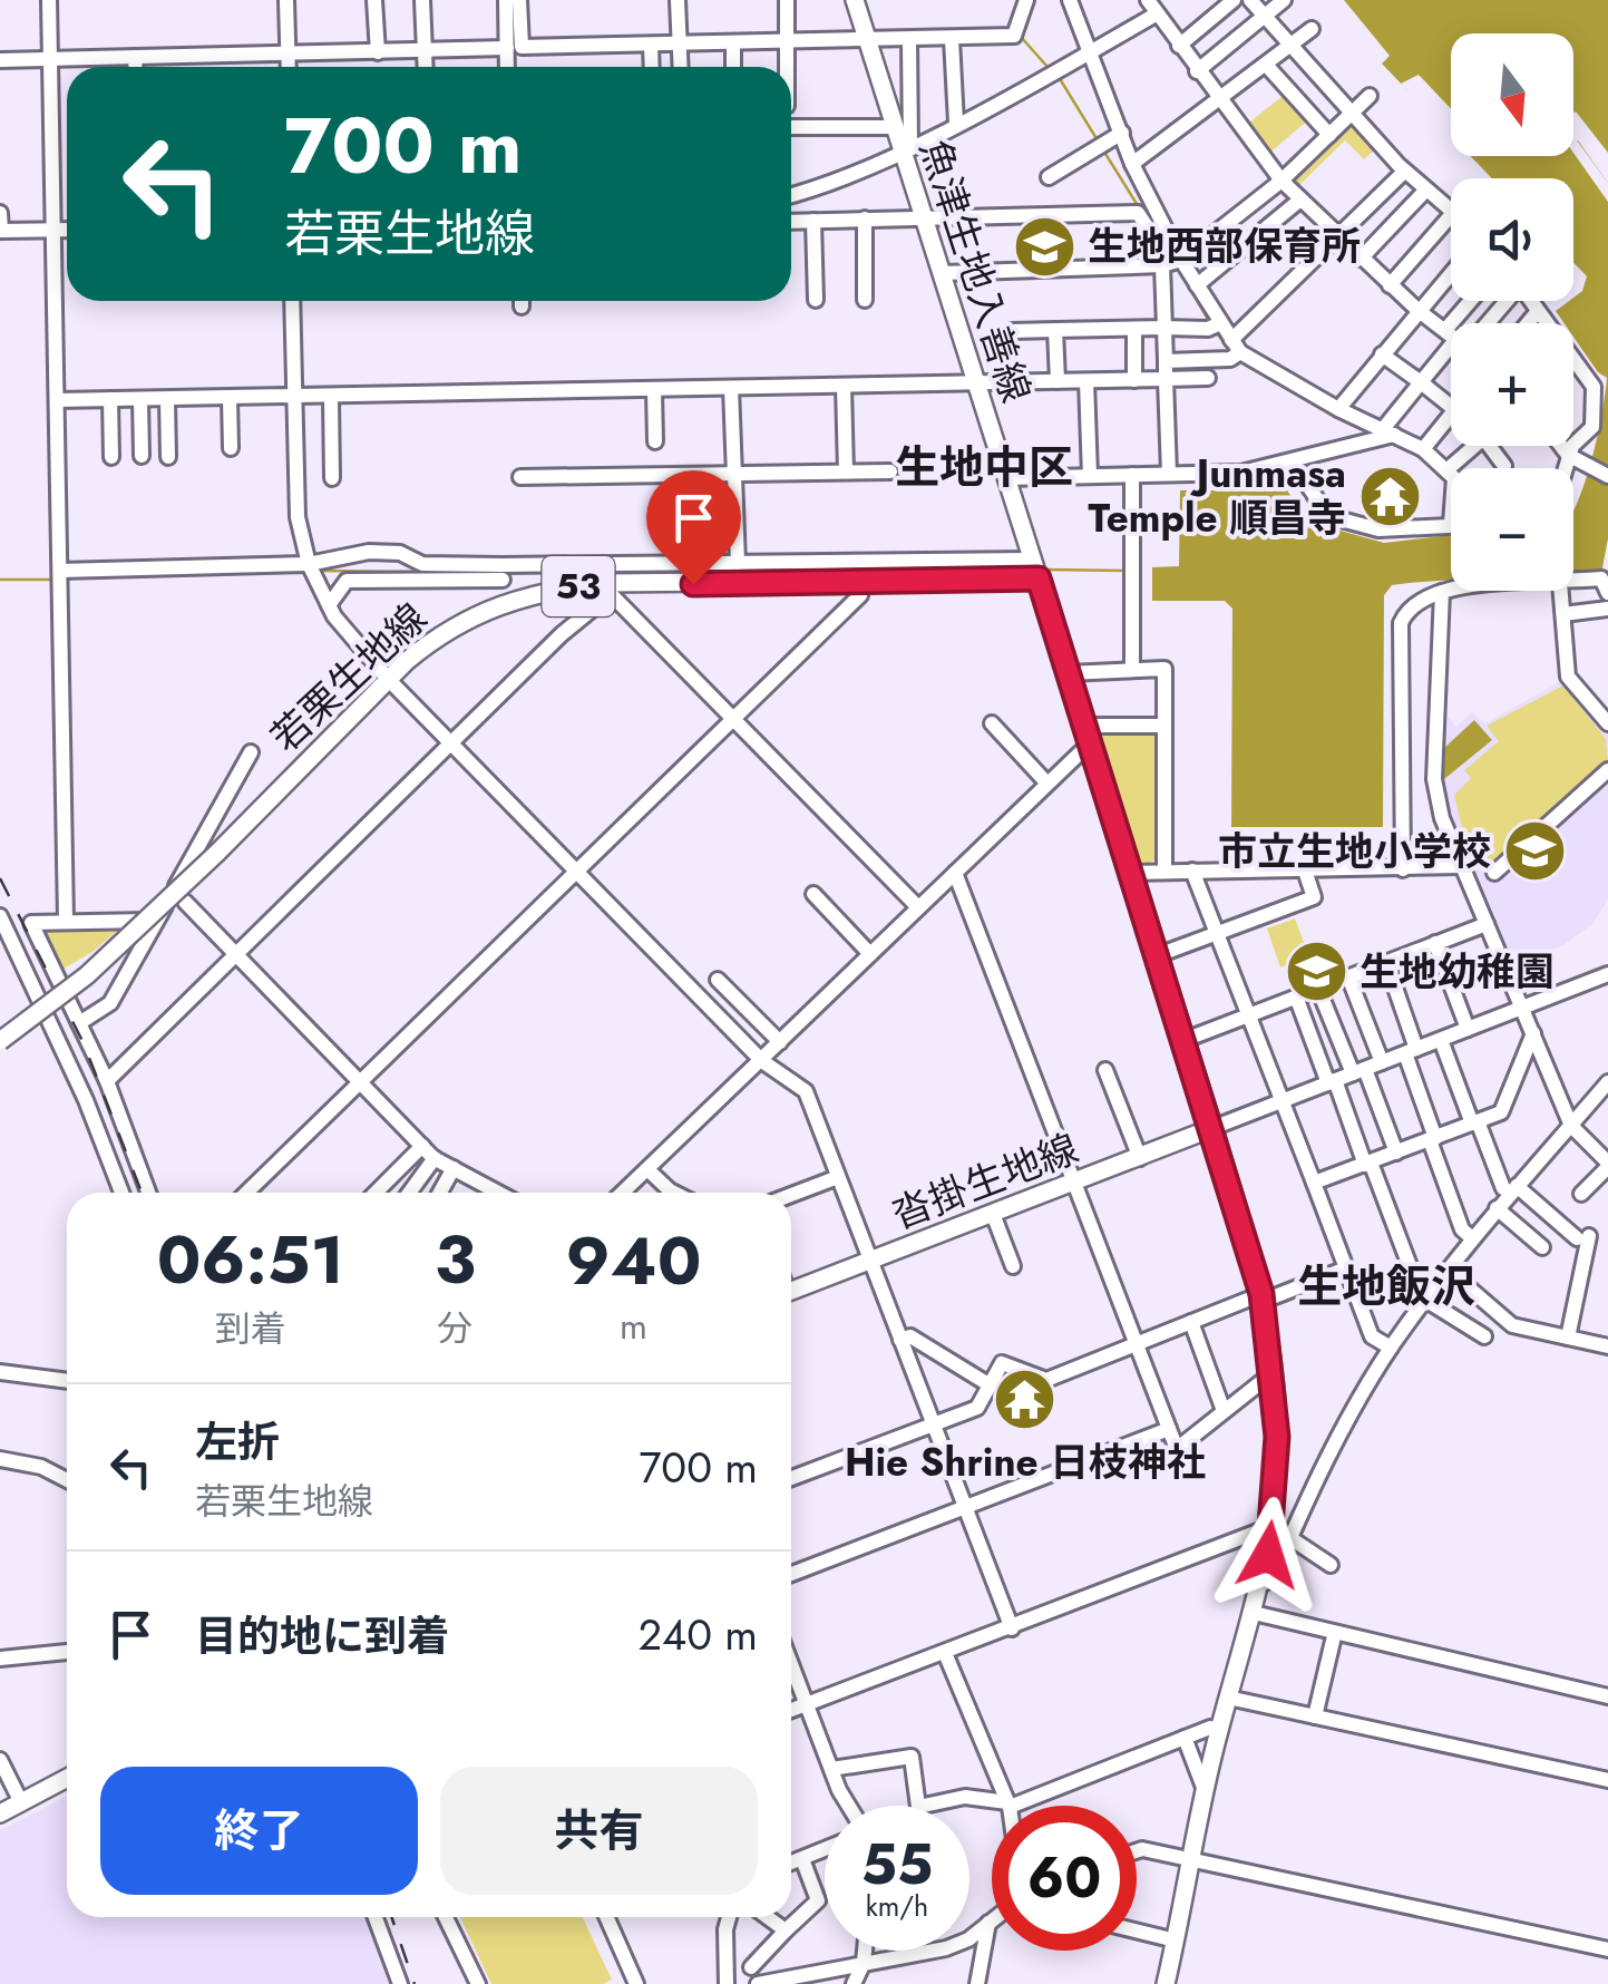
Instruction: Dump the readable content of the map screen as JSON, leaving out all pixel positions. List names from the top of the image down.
{
  "streets": {
    "main road": [
      "魚津生地入善線",
      "53",
      "若栗生地線",
      "沓掛生地線"
    ]
  },
  "crossings": [
    ["魚津生地入善線", "若栗生地線"],
    ["魚津生地入善線", "沓掛生地線"]
  ],
  "districts": ["生地中区", "生地飯沢"],
  "places": {
    "school or university": ["生地西部保育所", "市立生地小学校", "生地幼稚園"],
    "temple": ["Junmasa Temple 順昌寺", "Hie Shrine 日枝神社"]
  },
  "north": "bottom",
  "page": {
    "map_buttons": ["+", "−"],
    "turn": ["700 m", "若栗生地線"],
    "eta": [
      "06:51",
      "到着",
      "3",
      "分",
      "940",
      "m"
    ],
    "list": [
      {
        "name": "左折",
        "note": "若栗生地線",
        "value": "700 m"
      },
      {
        "name": "目的地に到着",
        "value": "240 m"
      }
    ],
    "buttons": ["終了", "共有"],
    "speed": "55 km/h",
    "limit": "60"
  }
}
